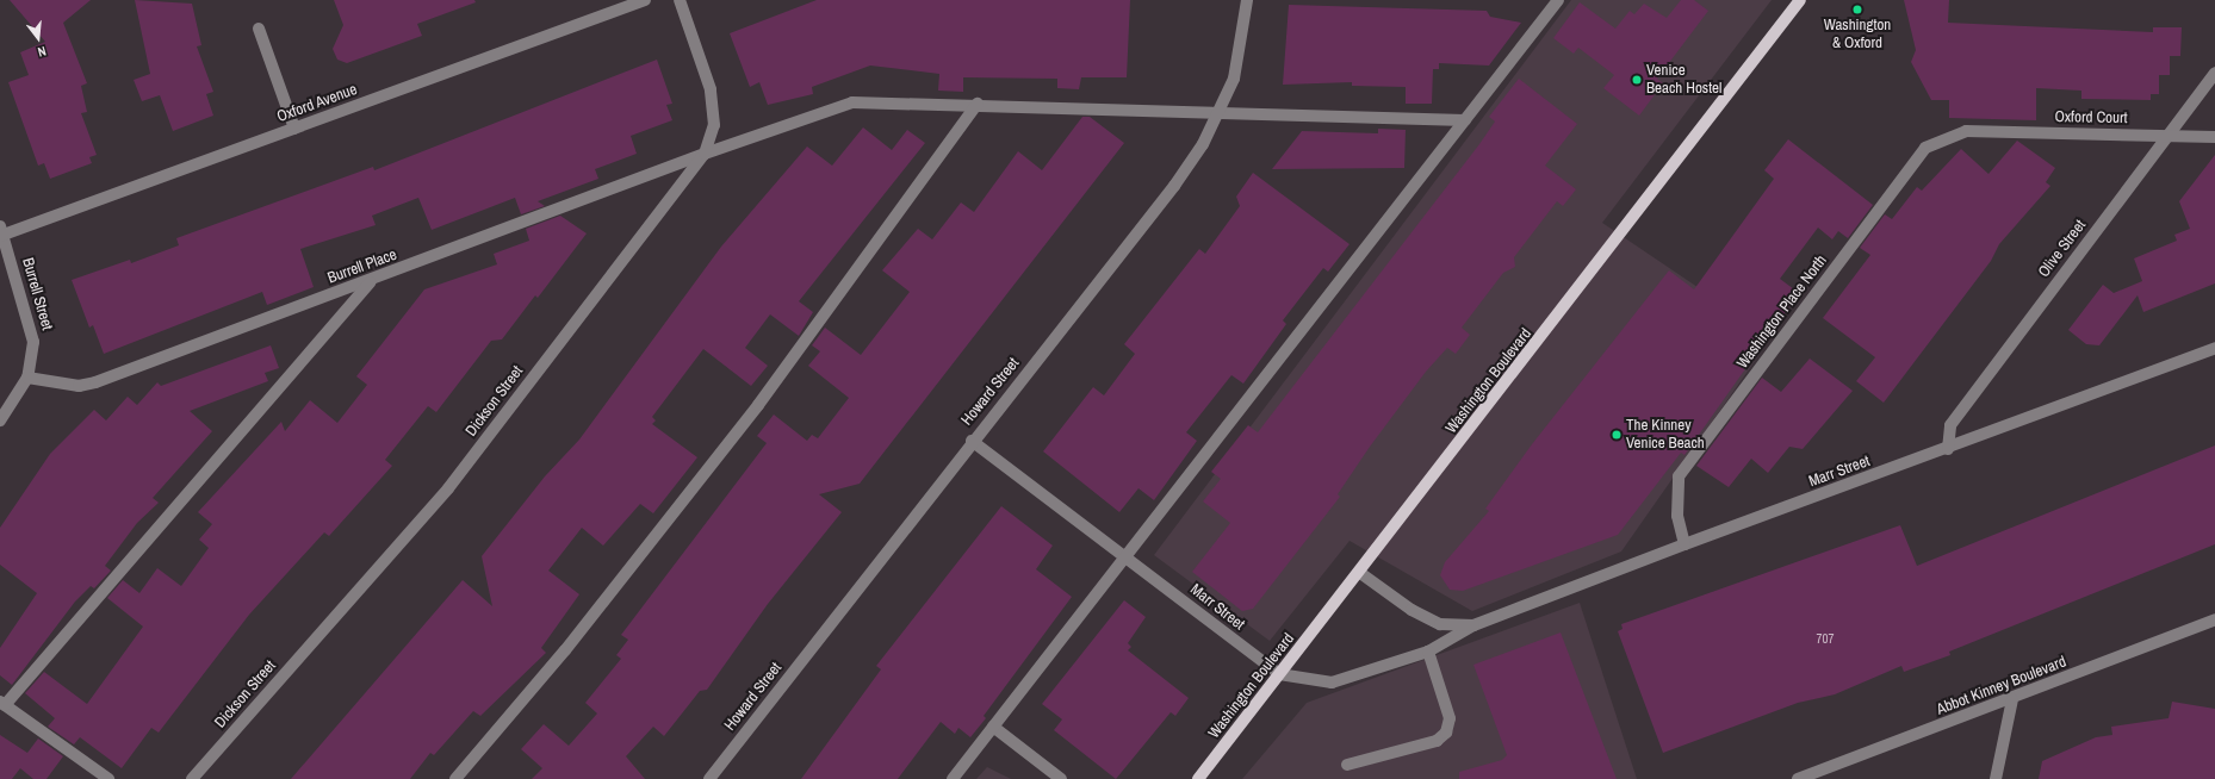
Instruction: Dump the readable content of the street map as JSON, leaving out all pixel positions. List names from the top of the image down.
{
  "streets": {
    "main road": ["Washington Boulevard"],
    "street": [
      "Oxford Avenue",
      "Oxford Court",
      "Olive Street",
      "Burrell Place",
      "Burrell Street",
      "Washington Place North",
      "Howard Street",
      "Dickson Street",
      "Marr Street",
      "Abbot Kinney Boulevard"
    ]
  },
  "crossings": [
    ["Oxford Avenue", "Burrell Street"],
    ["Oxford Court", "Olive Street"],
    ["Oxford Court", "Washington Place North"],
    ["Olive Street", "Marr Street"],
    ["Burrell Place", "Burrell Street"],
    ["Burrell Place", "Howard Street"],
    ["Burrell Place", "Dickson Street"],
    ["Washington Place North", "Marr Street"],
    ["Washington Boulevard", "Marr Street"],
    ["Howard Street", "Marr Street"]
  ],
  "places": ["Washington & Oxford", "Venice Beach Hostel", "The Kinney Venice Beach"],
  "house_numbers": ["707"],
  "north": "bottom"
}
